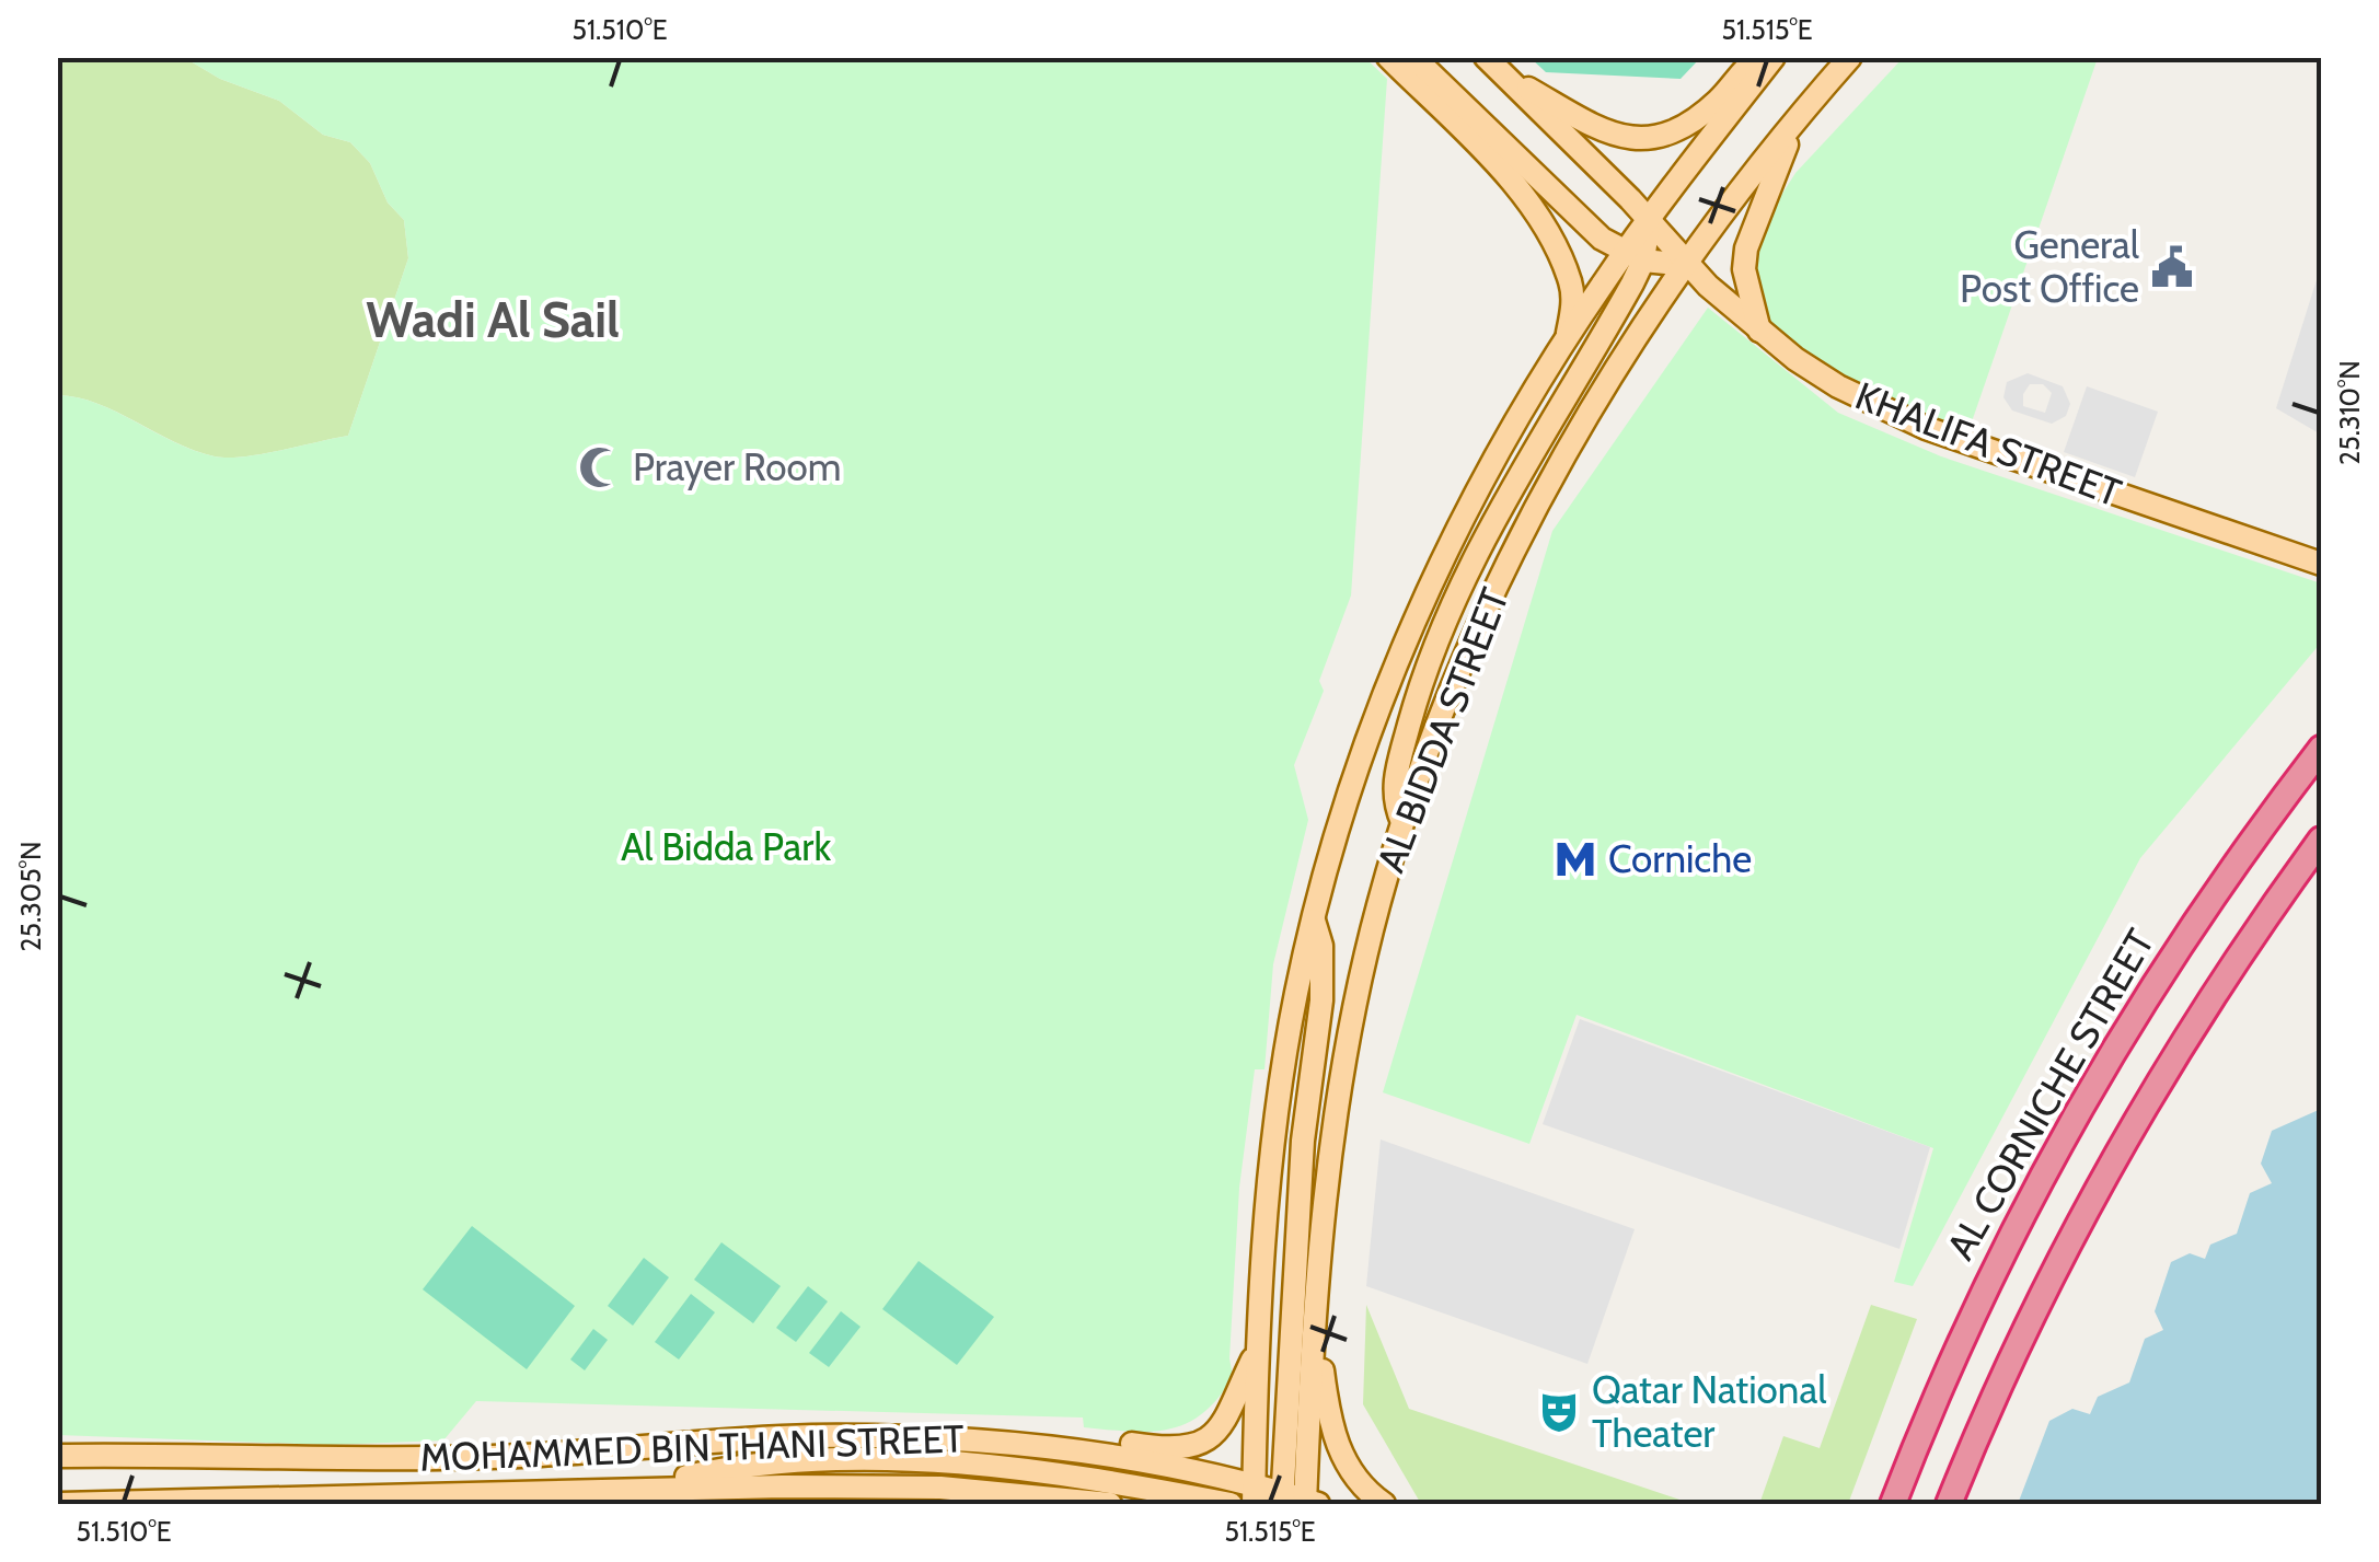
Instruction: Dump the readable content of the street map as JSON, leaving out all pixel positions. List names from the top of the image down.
{
  "streets": {
    "highway": ["AL CORNICHE STREET"],
    "main road": ["KHALIFA STREET", "AL BIDDA STREET", "MOHAMMED BIN THANI STREET"]
  },
  "crossings": [
    ["KHALIFA STREET", "AL BIDDA STREET"],
    ["AL BIDDA STREET", "MOHAMMED BIN THANI STREET"]
  ],
  "districts": ["Wadi Al Sail"],
  "parks": ["Al Bidda Park"],
  "places": {
    "public building": ["General Post Office"],
    "mosque": ["Prayer Room"],
    "metro station": ["Corniche"],
    "theatre": ["Qatar National Theater"]
  },
  "coordinates": [
    "51.510°E",
    "51.515°E",
    "25.310°N",
    "25.305°N"
  ]
}
